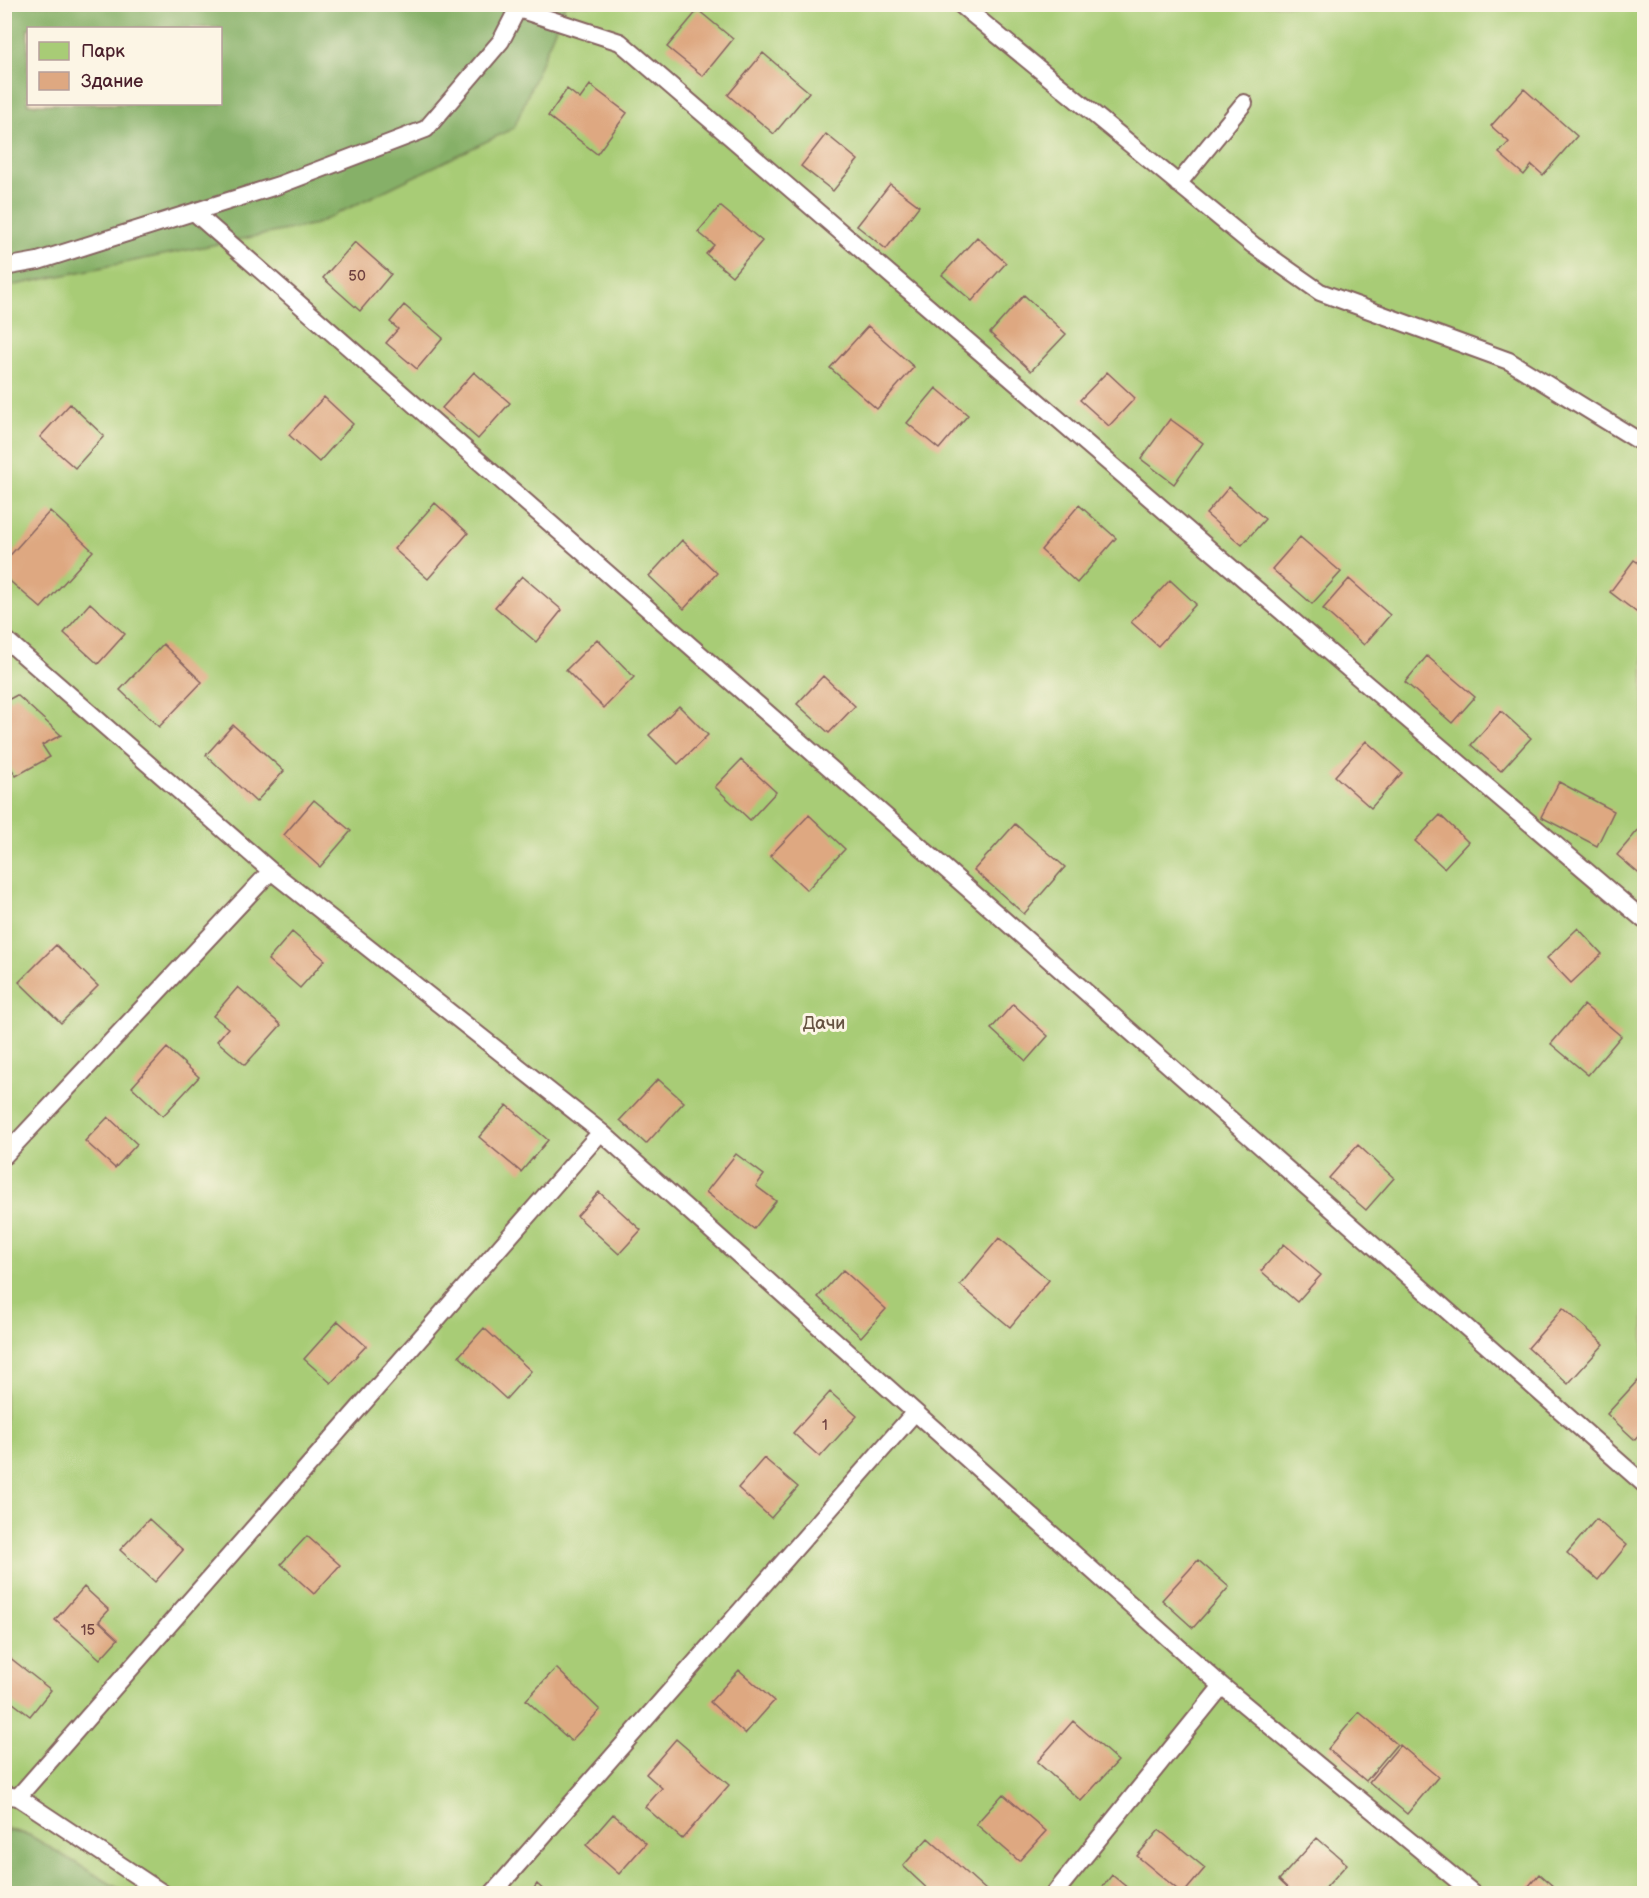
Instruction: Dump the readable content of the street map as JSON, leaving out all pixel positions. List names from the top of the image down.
{
  "parks": ["Дачи"],
  "house_numbers": ["50", "1", "15"],
  "legend": ["Парк", "Здание"]
}
